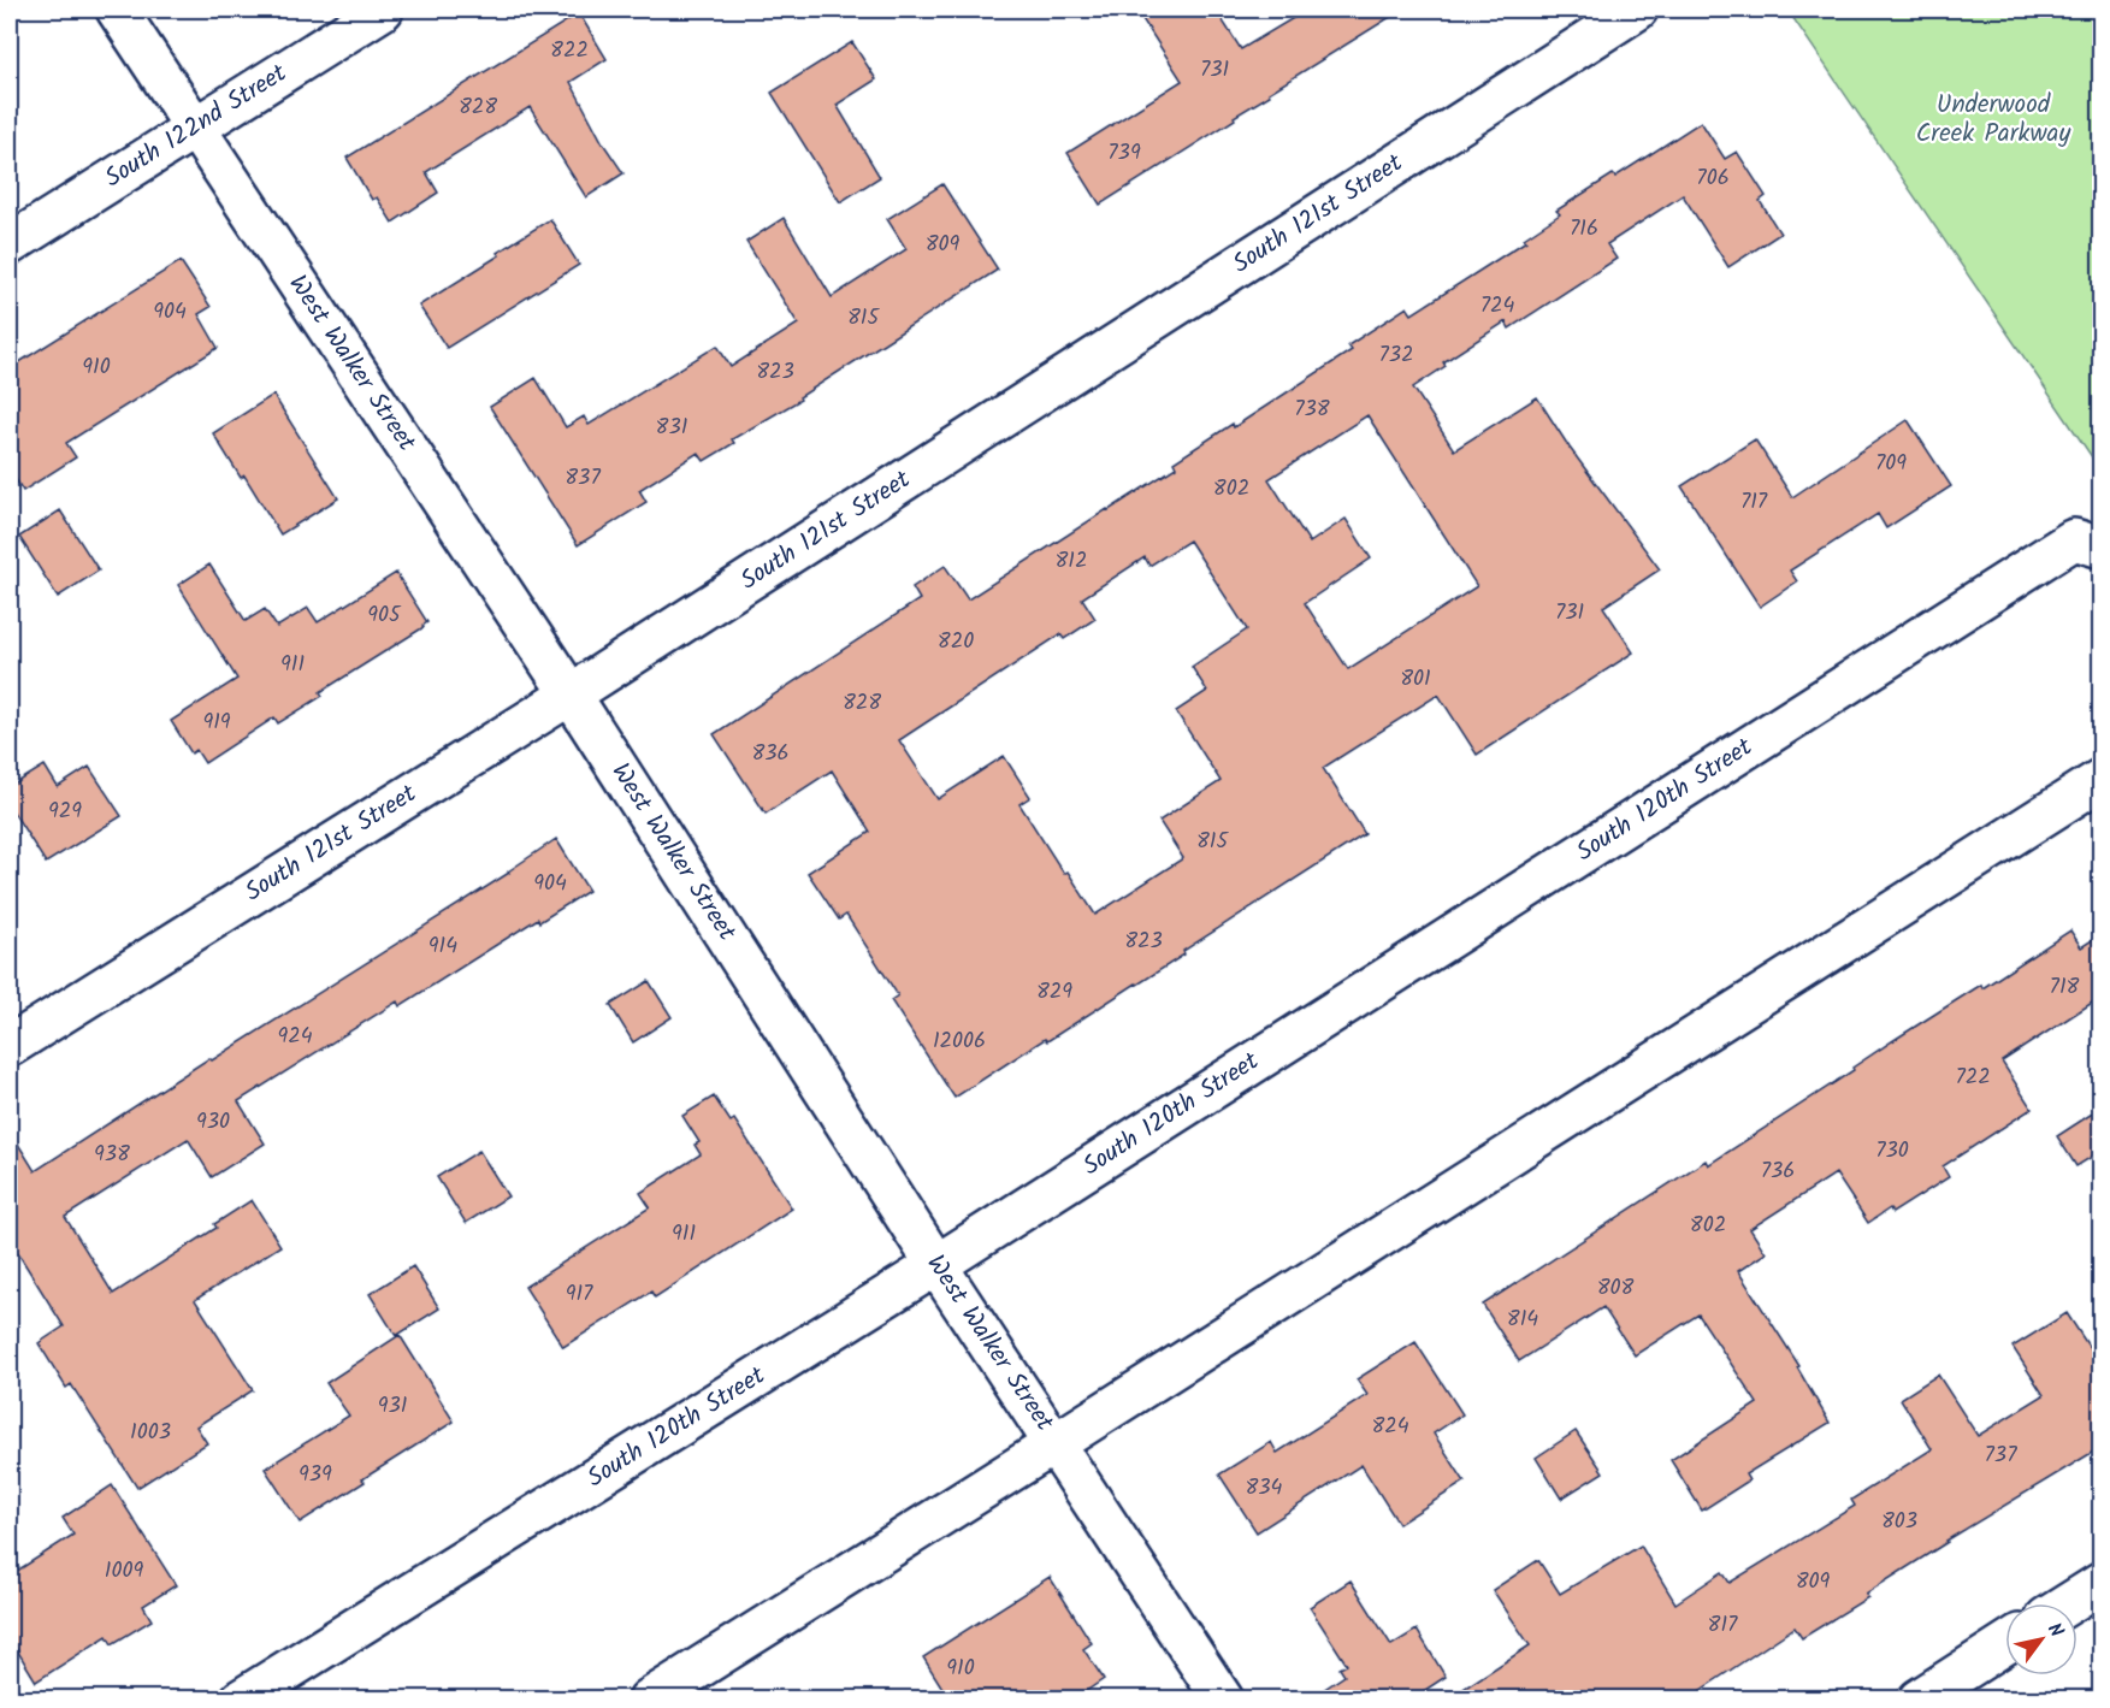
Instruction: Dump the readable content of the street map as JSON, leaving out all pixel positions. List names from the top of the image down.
{
  "streets": {
    "street": [
      "South 122nd Street",
      "South 121st Street",
      "West Walker Street",
      "South 120th Street"
    ]
  },
  "crossings": [
    ["South 122nd Street", "West Walker Street"],
    ["South 121st Street", "West Walker Street"],
    ["West Walker Street", "South 120th Street"]
  ],
  "parks": ["Underwood Creek Parkway"],
  "house_numbers": [
    "822",
    "731",
    "828",
    "739",
    "706",
    "716",
    "809",
    "724",
    "904",
    "815",
    "732",
    "910",
    "823",
    "738",
    "831",
    "709",
    "837",
    "802",
    "717",
    "812",
    "731",
    "905",
    "820",
    "911",
    "801",
    "828",
    "919",
    "836",
    "929",
    "815",
    "904",
    "823",
    "914",
    "718",
    "829",
    "924",
    "12006",
    "722",
    "930",
    "730",
    "938",
    "736",
    "802",
    "911",
    "808",
    "917",
    "814",
    "931",
    "824",
    "1003",
    "737",
    "939",
    "834",
    "803",
    "1009",
    "809",
    "817",
    "910"
  ],
  "north": "top right"
}
